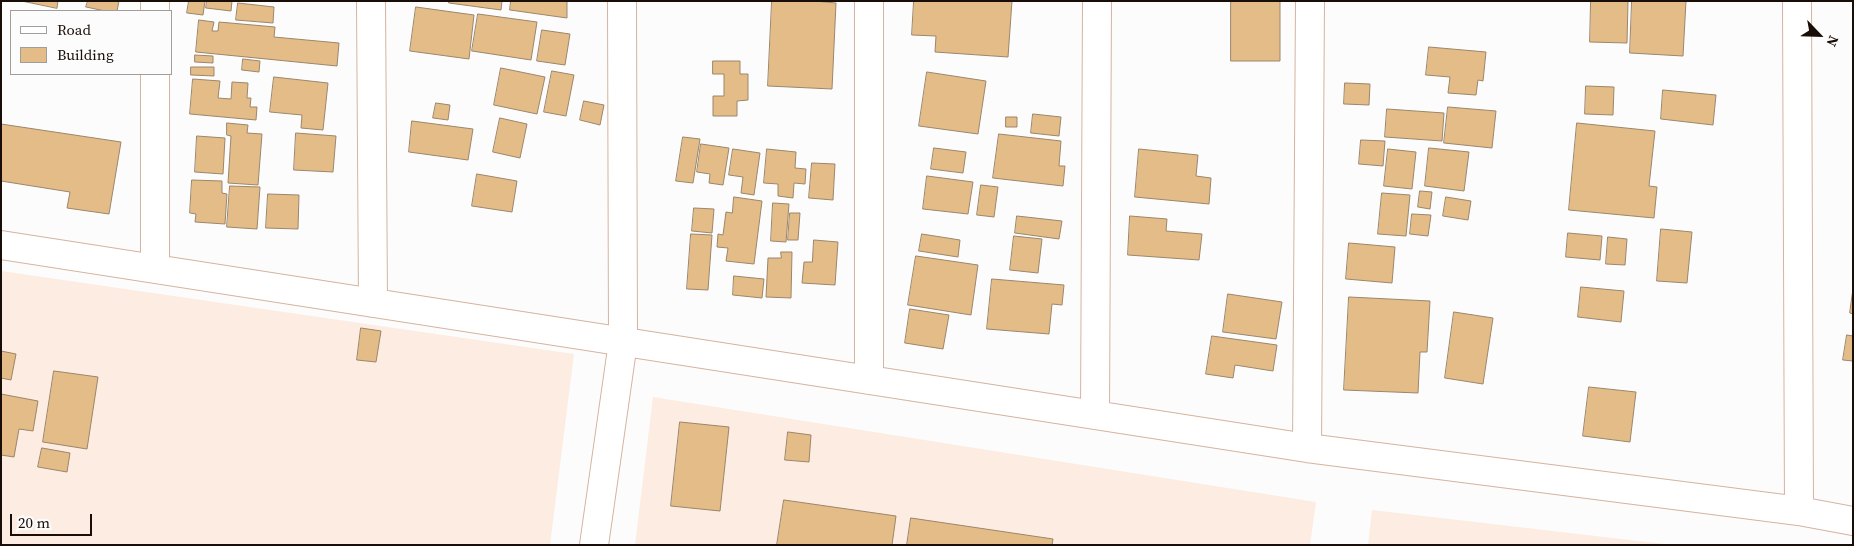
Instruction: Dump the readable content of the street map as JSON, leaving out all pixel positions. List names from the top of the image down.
{
  "legend": ["Road", "Building"],
  "scale_bar": "20 m",
  "north": "bottom right"
}
